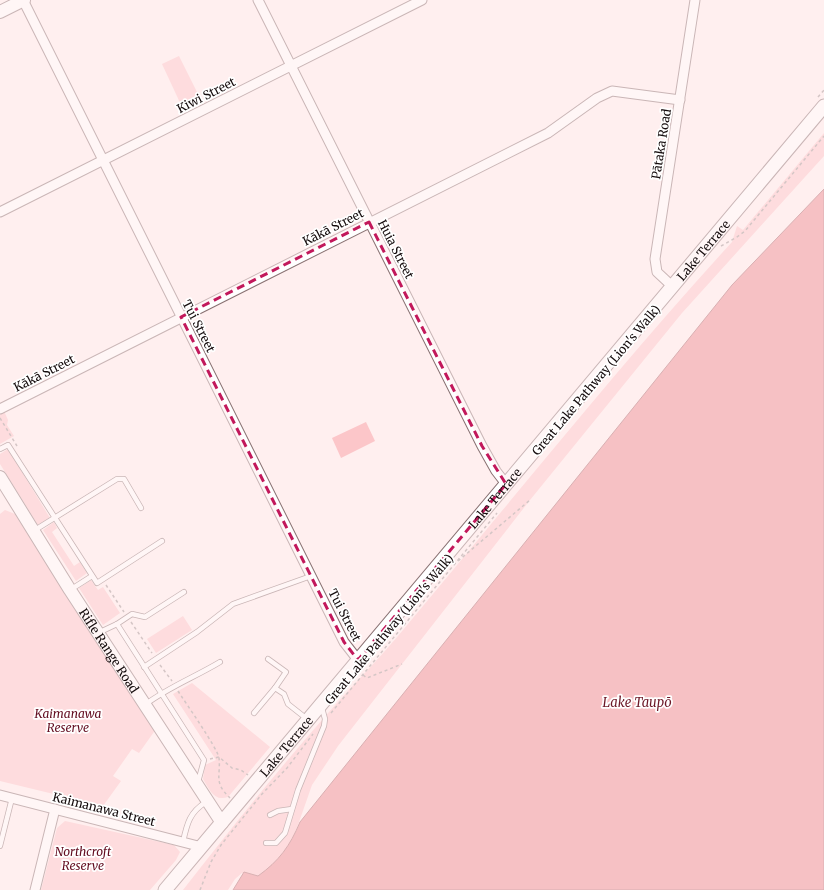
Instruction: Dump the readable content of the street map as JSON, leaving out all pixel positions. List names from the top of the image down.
{
  "streets": {
    "main road": ["Lake Terrace"],
    "street": [
      "Kiwi Street",
      "Pātaka Road",
      "Kākā Street",
      "Huia Street",
      "Tui Street",
      "Rifle Range Road",
      "Kaimanawa Street"
    ],
    "path": ["Great Lake Pathway (Lion's Walk)"]
  },
  "crossings": [
    ["Kiwi Street", "Huia Street"],
    ["Kiwi Street", "Tui Street"],
    ["Pātaka Road", "Kākā Street"],
    ["Pātaka Road", "Lake Terrace"],
    ["Kākā Street", "Huia Street"],
    ["Kākā Street", "Tui Street"],
    ["Huia Street", "Lake Terrace"],
    ["Lake Terrace", "Tui Street"],
    ["Lake Terrace", "Rifle Range Road"],
    ["Lake Terrace", "Kaimanawa Street"]
  ],
  "water": ["Lake Taupō"],
  "parks": ["Kaimanawa Reserve", "Northcroft Reserve"]
}
